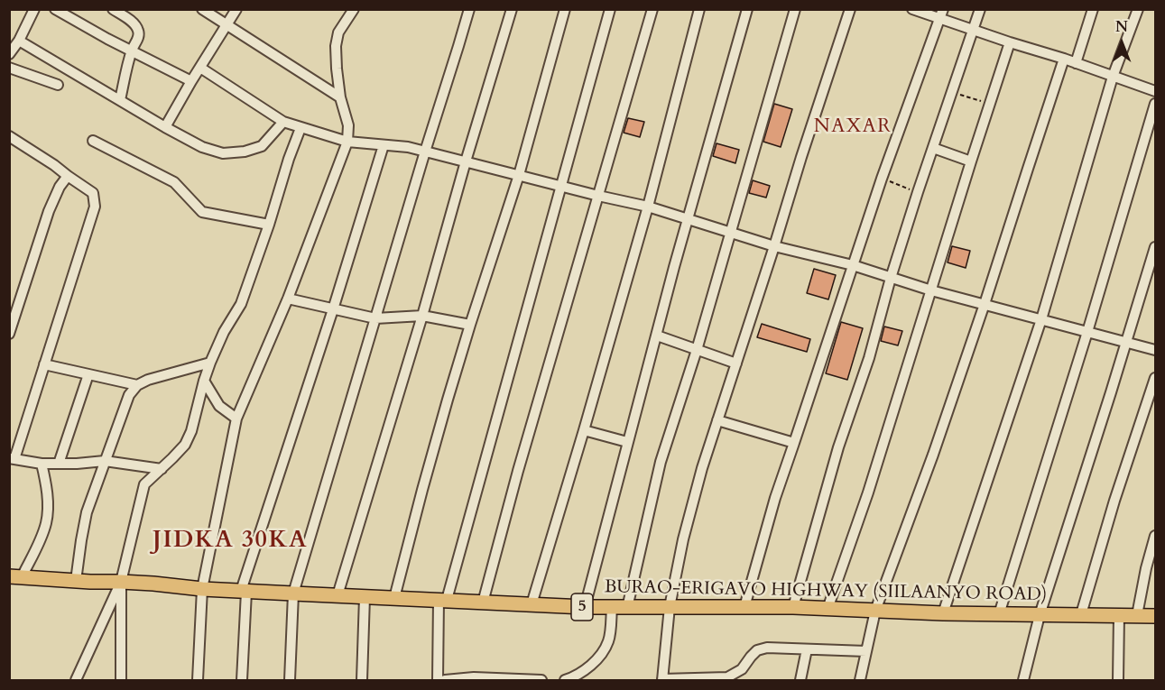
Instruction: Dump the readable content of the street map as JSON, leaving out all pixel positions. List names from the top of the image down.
{
  "streets": {
    "highway": ["BURAO-ERIGAVO HIGHWAY (SIILAANYO ROAD)", "5"]
  },
  "districts": ["NAXAR", "JIDKA 30KA"],
  "north": "top"
}
